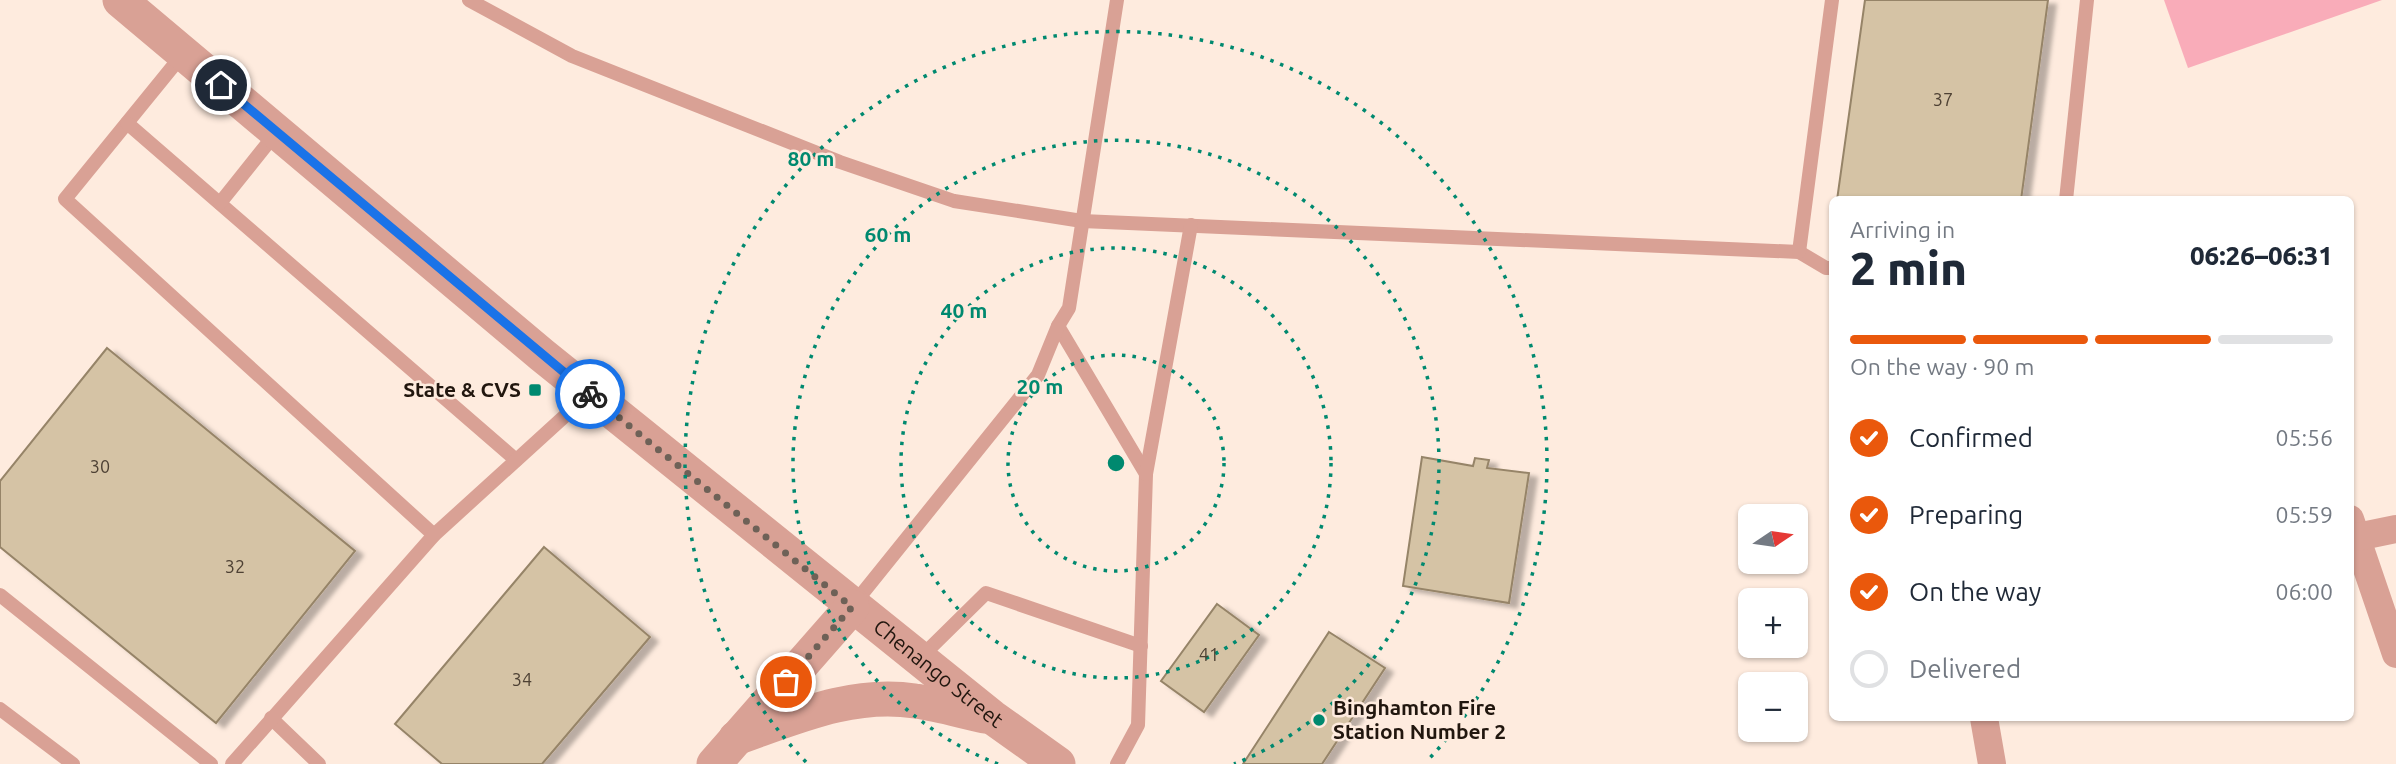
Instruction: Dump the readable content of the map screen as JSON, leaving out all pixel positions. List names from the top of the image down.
{
  "streets": {
    "street": ["Chenango Street"]
  },
  "places": {
    "transit": ["State & CVS"],
    "other": ["Binghamton Fire Station Number 2"]
  },
  "house_numbers": [
    "37",
    "30",
    "32",
    "41",
    "34"
  ],
  "north": "right",
  "page": {
    "heading": ["2 min", "Arriving in", "06:26–06:31"],
    "bar": "On the way · 90 m",
    "list": [
      ["Confirmed", "05:56"],
      ["Preparing", "05:59"],
      ["On the way", "06:00"],
      "Delivered"
    ],
    "map_buttons": ["+", "−"]
  },
  "rings": [
    "80 m",
    "60 m",
    "40 m",
    "20 m"
  ]
}
